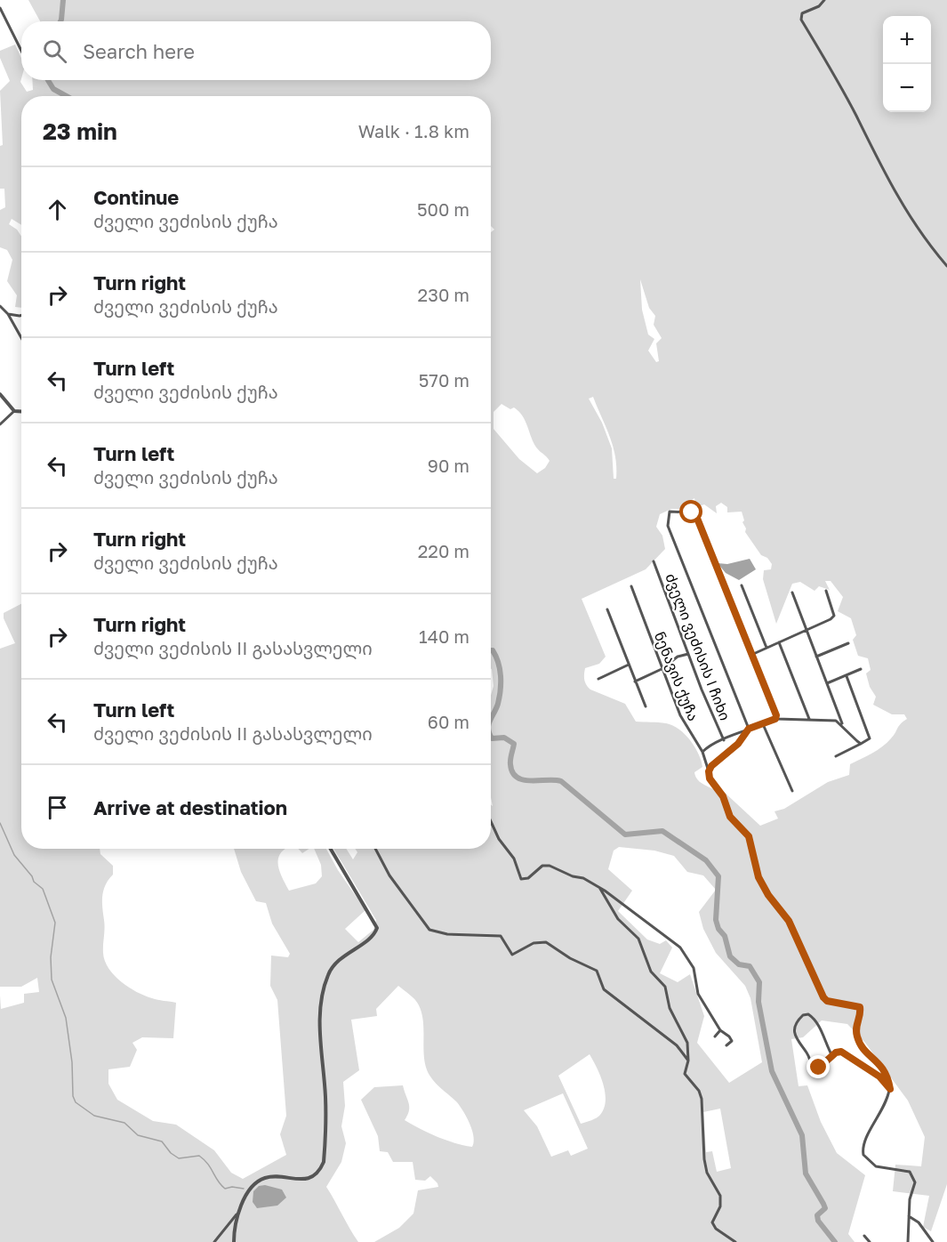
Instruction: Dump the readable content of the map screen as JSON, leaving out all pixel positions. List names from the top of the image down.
{
  "streets": {
    "street": ["ძველი ვეძისის I ჩიხი", "ნენავის ქუჩა"]
  },
  "page": {
    "map_buttons": ["+", "−"],
    "search": "Search here",
    "heading": ["23 min", "Walk · 1.8 km"],
    "list": [
      ["Continue", "ძველი ვეძისის ქუჩა", "500 m"],
      ["Turn right", "ძველი ვეძისის ქუჩა", "230 m"],
      ["Turn left", "ძველი ვეძისის ქუჩა", "570 m"],
      ["Turn left", "ძველი ვეძისის ქუჩა", "90 m"],
      ["Turn right", "ძველი ვეძისის ქუჩა", "220 m"],
      ["Turn right", "ძველი ვეძისის II გასასვლელი", "140 m"],
      ["Turn left", "ძველი ვეძისის II გასასვლელი", "60 m"],
      "Arrive at destination"
    ]
  }
}
